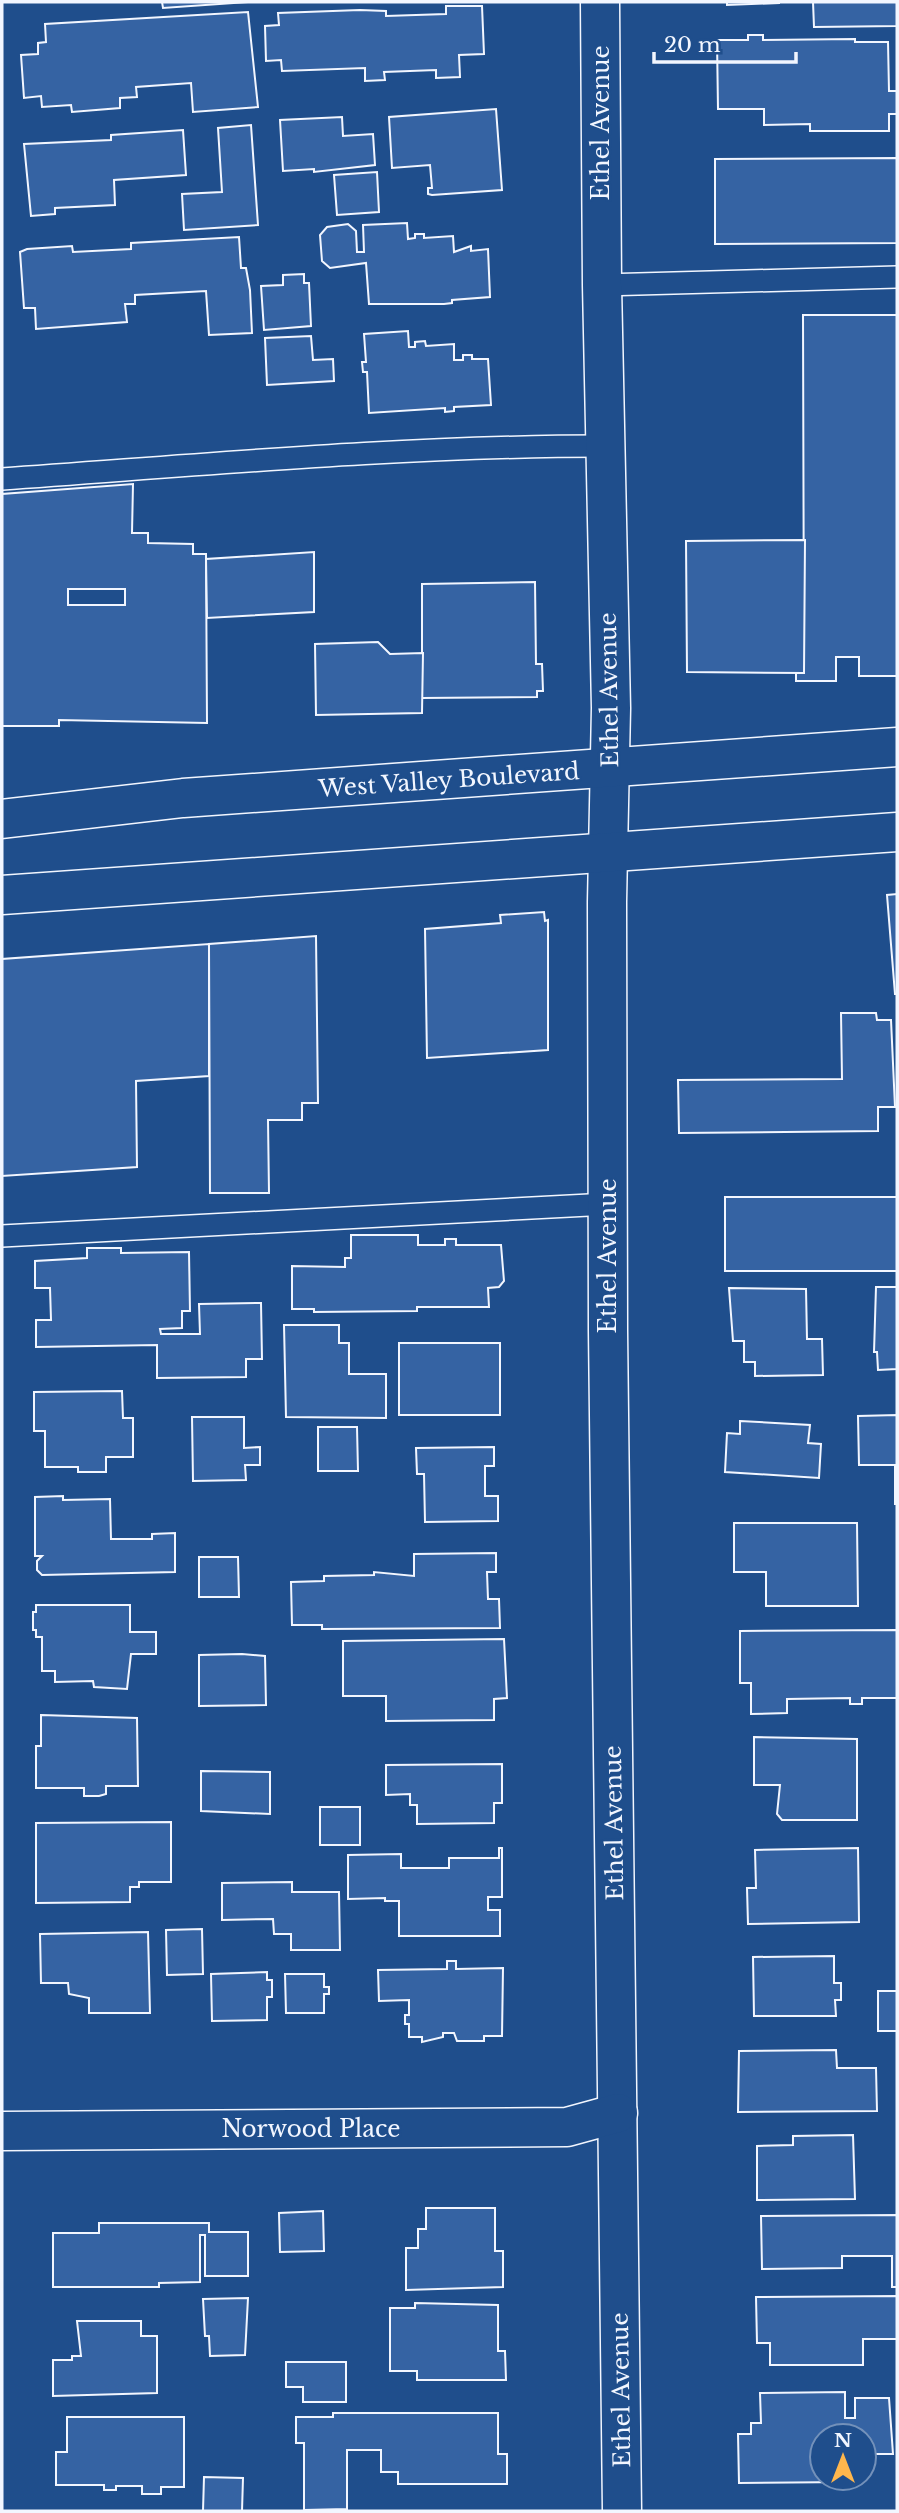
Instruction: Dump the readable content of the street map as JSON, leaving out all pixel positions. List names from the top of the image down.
{
  "streets": {
    "street": ["Ethel Avenue", "West Valley Boulevard", "Norwood Place"]
  },
  "crossings": [
    ["Ethel Avenue", "West Valley Boulevard"],
    ["Ethel Avenue", "Norwood Place"]
  ],
  "scale_bar": "20 m",
  "north": "top"
}
